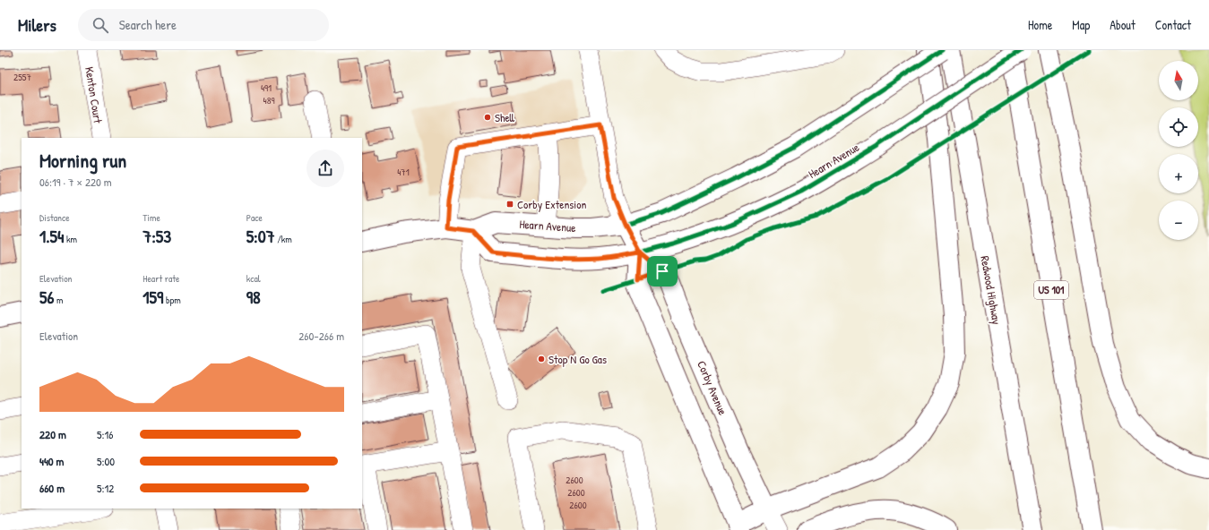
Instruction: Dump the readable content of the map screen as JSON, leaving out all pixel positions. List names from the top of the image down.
{
  "streets": {
    "main road": [
      "Hearn Avenue",
      "Redwood Highway",
      "US 101",
      "Corby Avenue"
    ],
    "street": ["Kenton Court"]
  },
  "crossings": [
    ["Hearn Avenue", "Corby Avenue"]
  ],
  "places": {
    "other": ["Shell", "Stop N Go Gas"],
    "transit": ["Corby Extension"]
  },
  "house_numbers": [
    "2557",
    "491",
    "489",
    "471",
    "2600",
    "2600",
    "2600"
  ],
  "north": "top",
  "page": {
    "header": "Milers",
    "search": "Search here",
    "nav": [
      "Home",
      "Map",
      "About",
      "Contact"
    ],
    "map_buttons": ["+", "−"],
    "heading": ["Morning run", "06:19 · 7 × 220 m"],
    "stats": [
      ["Distance", "1.54 km"],
      ["Time", "7:53"],
      ["Pace", "5:07 /km"],
      ["Elevation", "56 m"],
      ["Heart rate", "159 bpm"],
      ["kcal", "98"]
    ],
    "chart": ["Elevation", "260–266 m"],
    "list": [
      {
        "name": "220 m",
        "note": "5:16"
      },
      {
        "name": "440 m",
        "note": "5:00"
      },
      {
        "name": "660 m",
        "note": "5:12"
      }
    ]
  }
}
